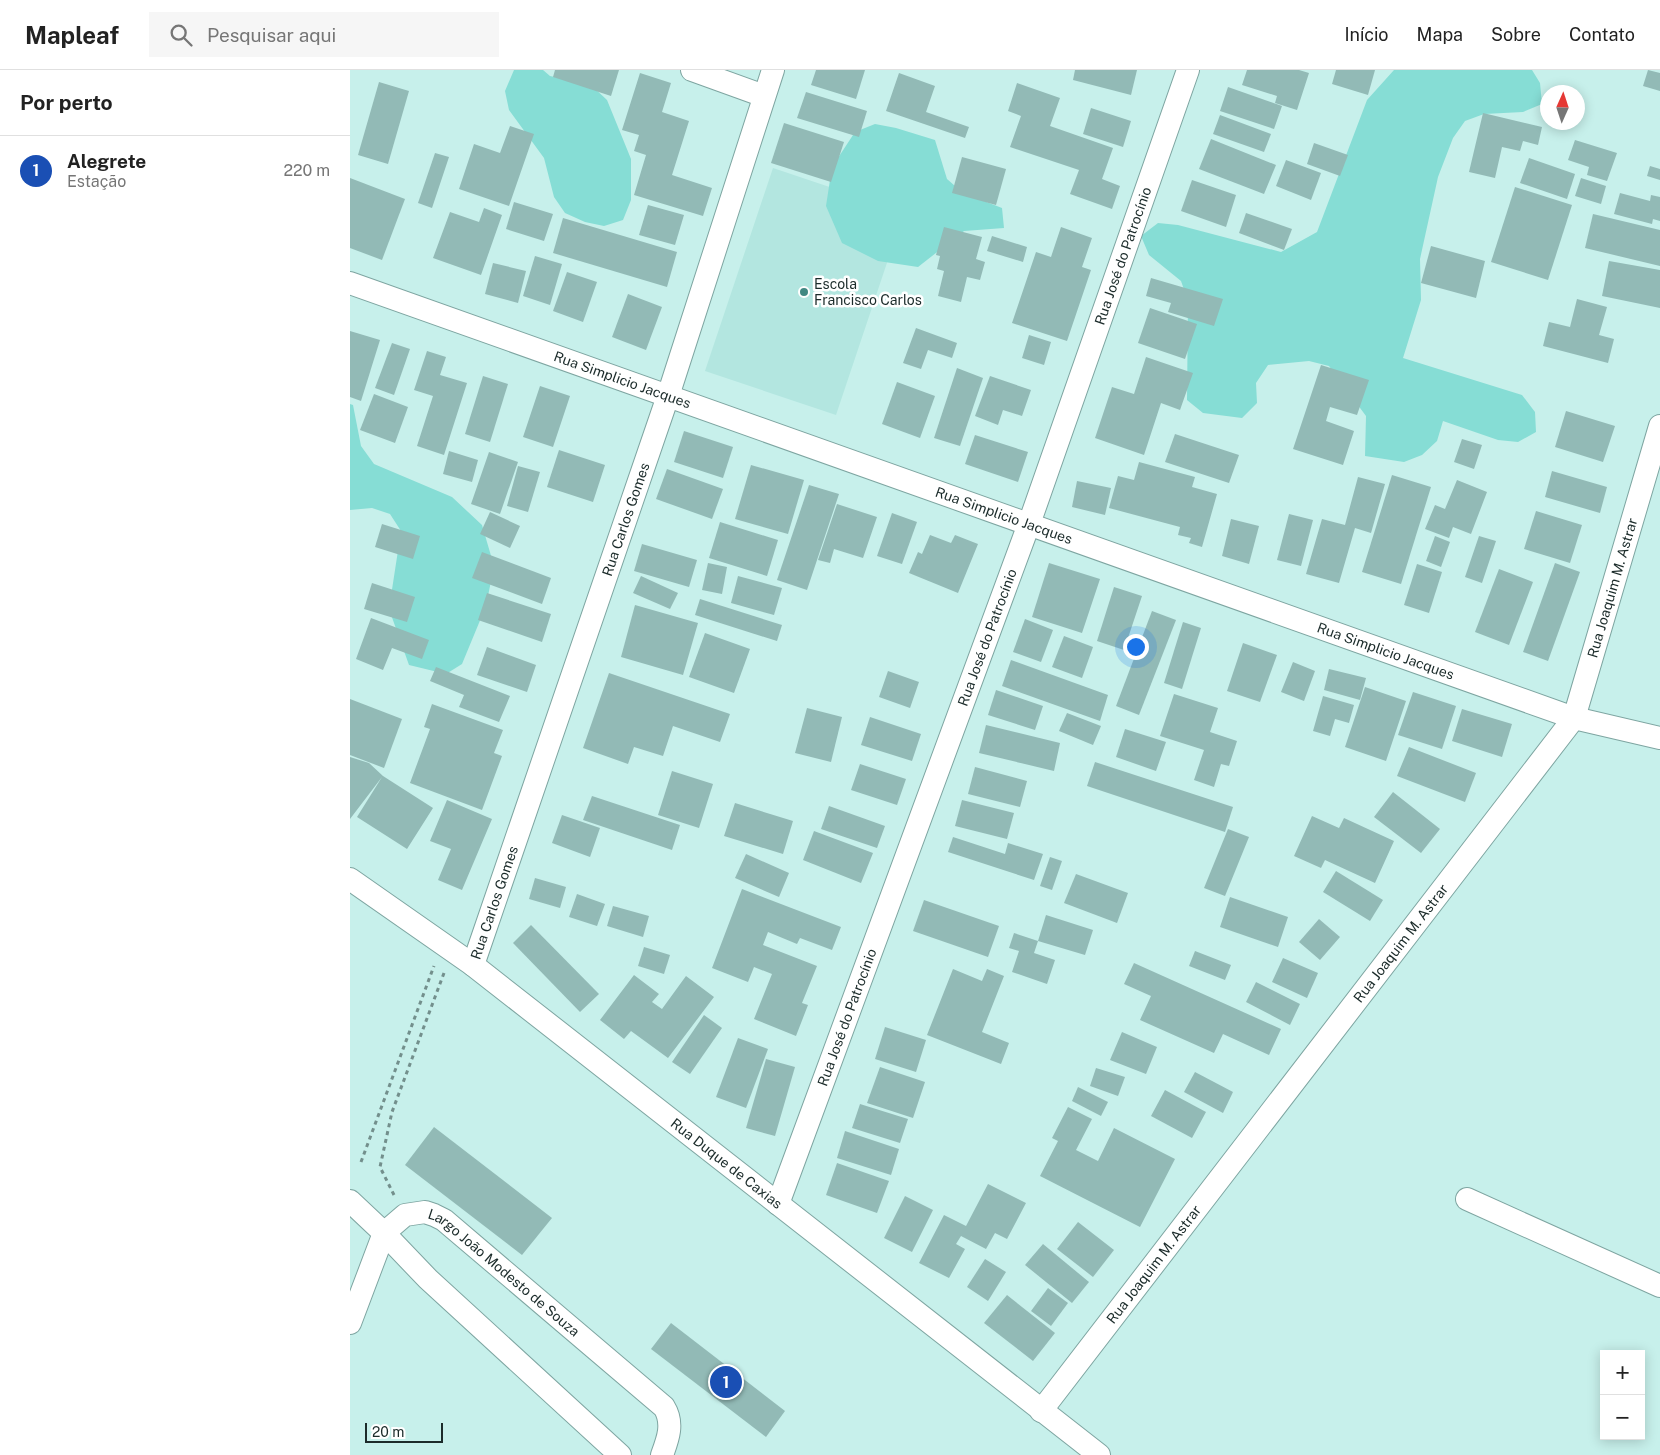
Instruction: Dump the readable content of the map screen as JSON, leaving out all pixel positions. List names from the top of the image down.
{
  "streets": {
    "street": [
      "Rua José do Patrocínio",
      "Rua Simplicio Jacques",
      "Rua Carlos Gomes",
      "Rua Joaquim M. Astrar",
      "Rua Duque de Caxias",
      "Largo João Modesto de Souza"
    ]
  },
  "crossings": [
    ["Rua José do Patrocínio", "Rua Simplicio Jacques"],
    ["Rua José do Patrocínio", "Rua Duque de Caxias"],
    ["Rua Simplicio Jacques", "Rua Carlos Gomes"],
    ["Rua Simplicio Jacques", "Rua Joaquim M. Astrar"],
    ["Rua Carlos Gomes", "Rua Duque de Caxias"],
    ["Rua Joaquim M. Astrar", "Rua Duque de Caxias"]
  ],
  "places": ["Escola Francisco Carlos"],
  "scale_bar": "20 m",
  "north": "top",
  "page": {
    "header": "Mapleaf",
    "search": "Pesquisar aqui",
    "nav": [
      "Início",
      "Mapa",
      "Sobre",
      "Contato"
    ],
    "heading": "Por perto",
    "list": [
      {
        "mark": "1",
        "name": "Alegrete",
        "note": "Estação",
        "value": "220 m"
      }
    ],
    "map_buttons": ["+", "−"],
    "pins": "1",
    "scale": "20 m"
  }
}
